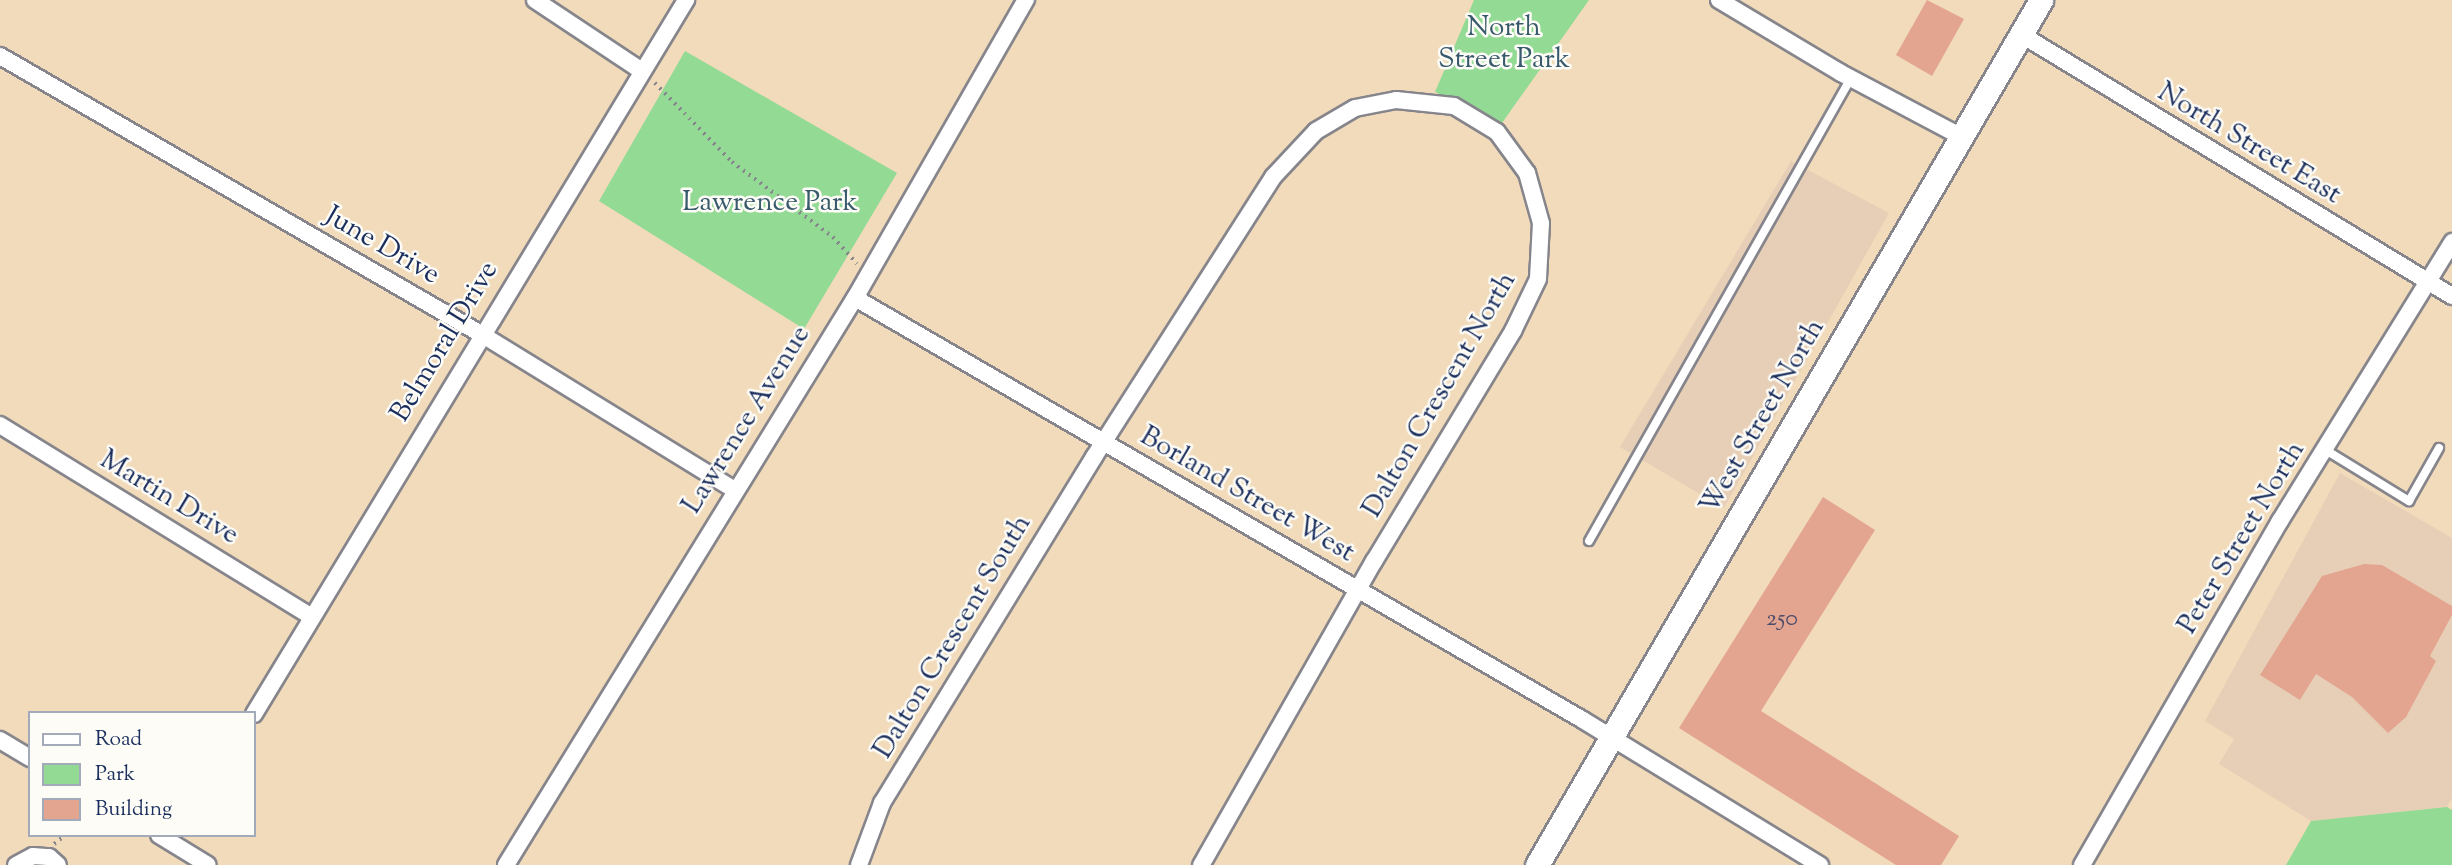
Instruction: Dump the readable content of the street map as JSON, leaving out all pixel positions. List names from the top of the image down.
{
  "streets": {
    "main road": ["West Street North"],
    "street": [
      "North Street East",
      "June Drive",
      "Belmoral Drive",
      "Dalton Crescent North",
      "Lawrence Avenue",
      "Borland Street West",
      "Martin Drive",
      "Peter Street North",
      "Dalton Crescent South"
    ]
  },
  "crossings": [
    ["North Street East", "West Street North"],
    ["North Street East", "Peter Street North"],
    ["June Drive", "Belmoral Drive"],
    ["June Drive", "Lawrence Avenue"],
    ["Belmoral Drive", "Martin Drive"],
    ["Dalton Crescent North", "Borland Street West"],
    ["Dalton Crescent North", "Dalton Crescent South"],
    ["West Street North", "Borland Street West"],
    ["Lawrence Avenue", "Borland Street West"],
    ["Borland Street West", "Dalton Crescent South"]
  ],
  "parks": ["North Street Park", "Lawrence Park"],
  "house_numbers": ["250"],
  "legend": ["Road", "Park", "Building"]
}
